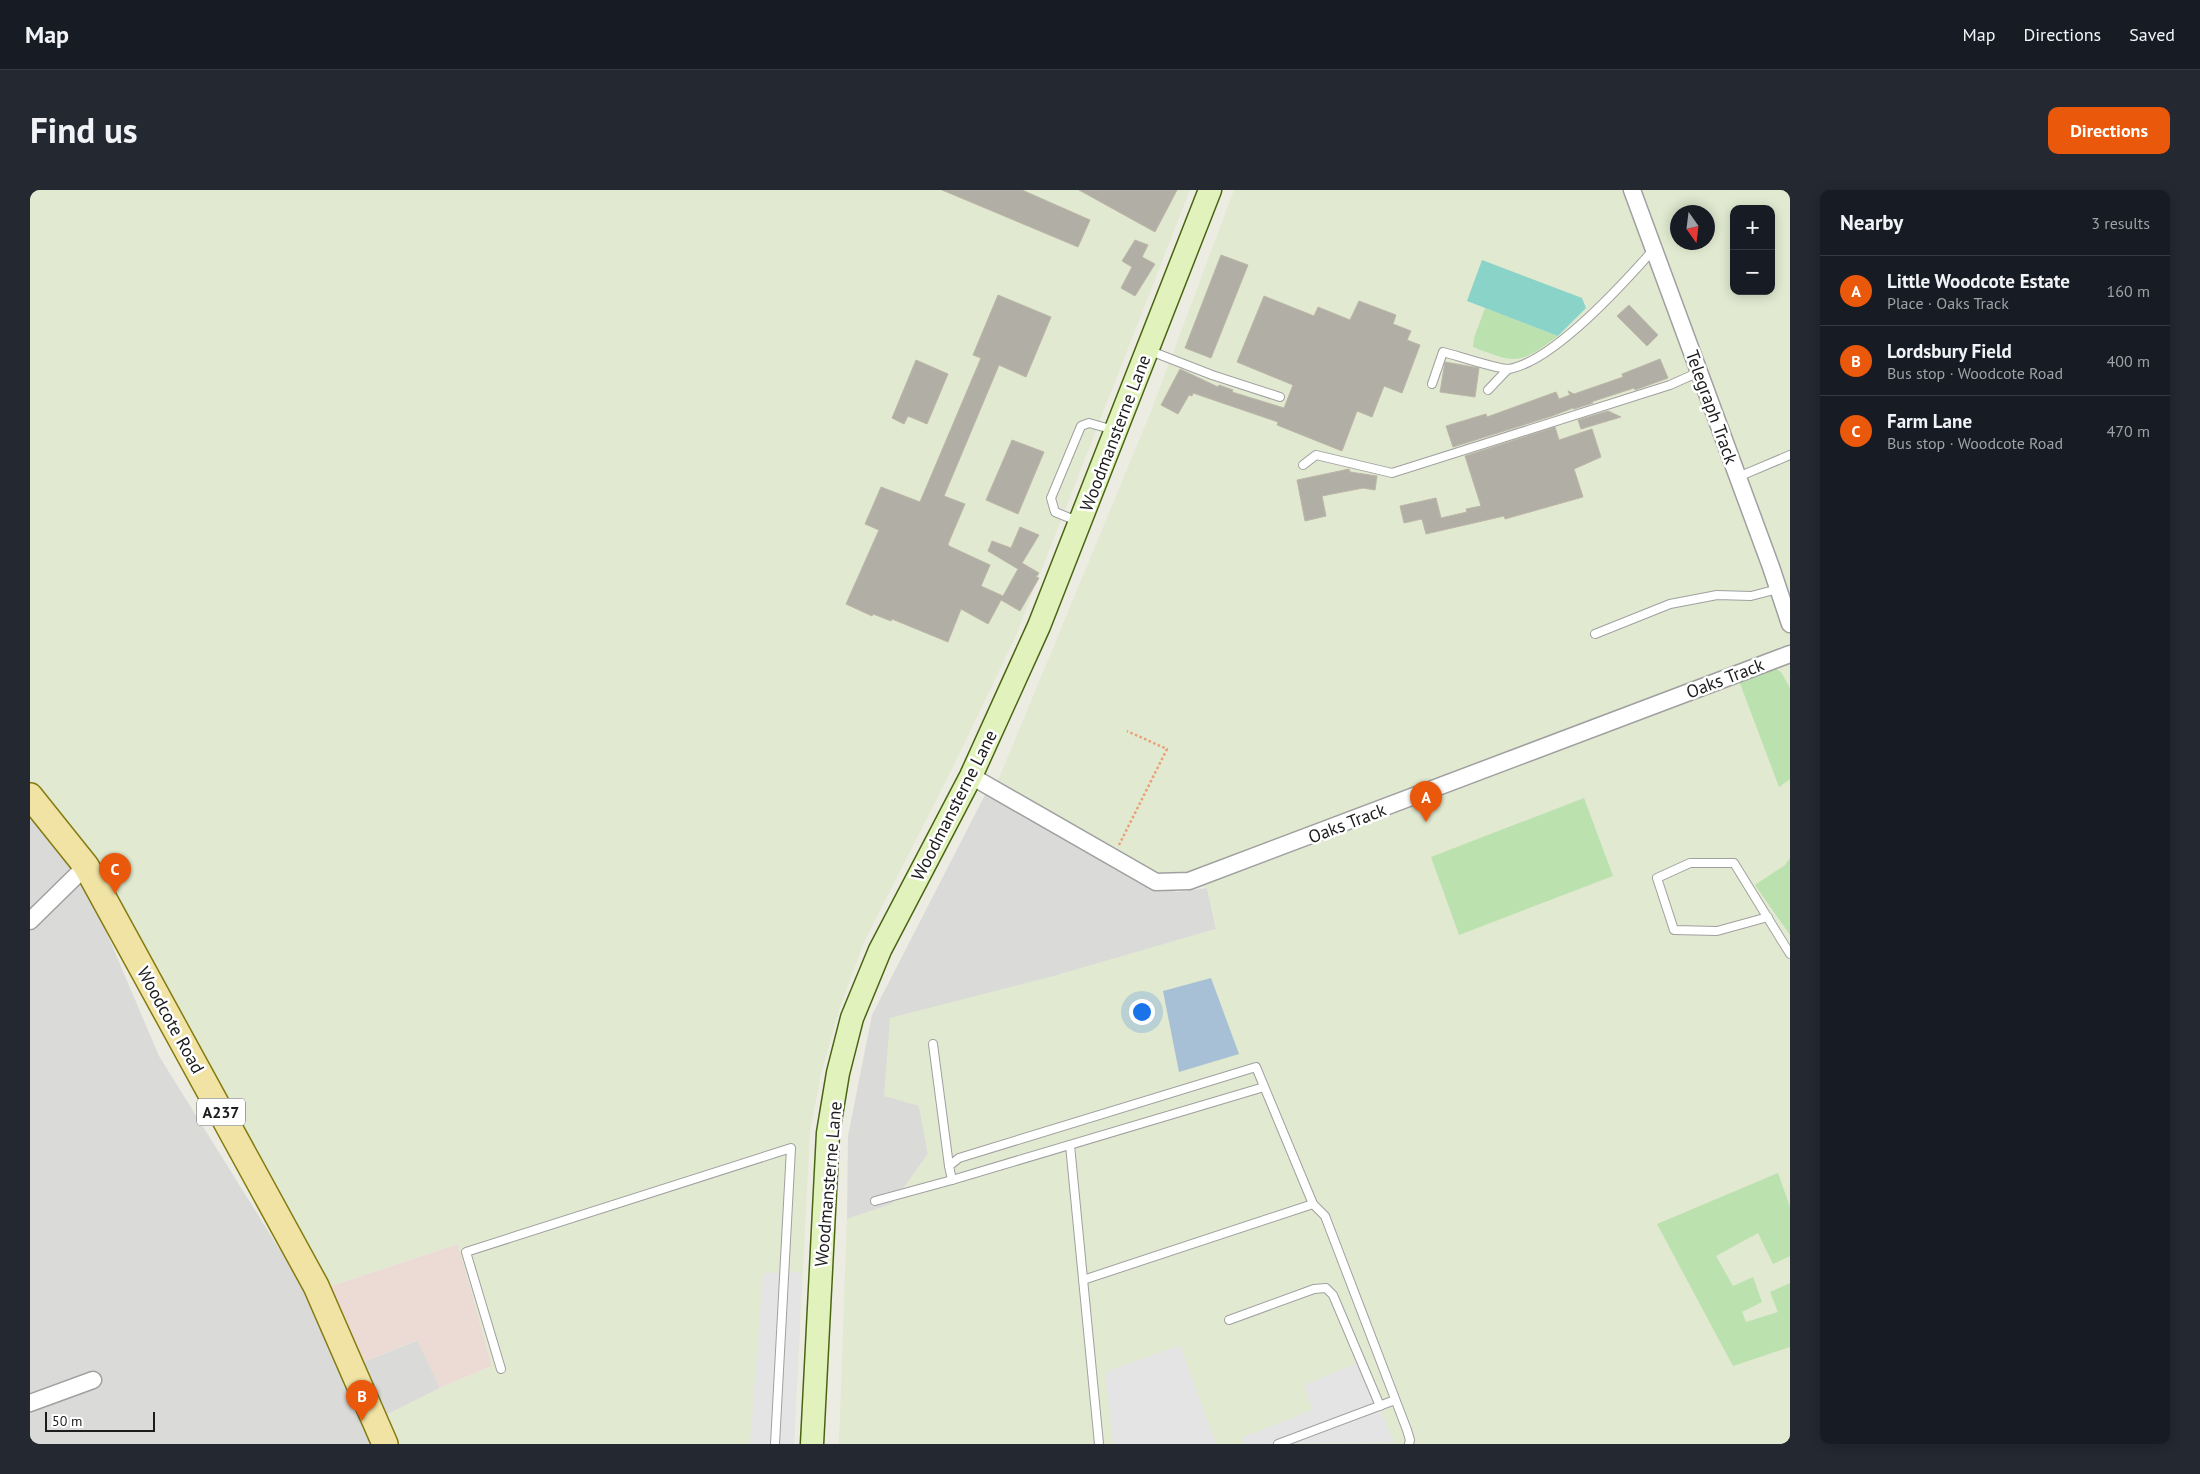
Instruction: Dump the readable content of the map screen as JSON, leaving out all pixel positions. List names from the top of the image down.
{
  "streets": {
    "main road": ["Woodcote Road", "A237"],
    "street": ["Telegraph Track", "Woodmansterne Lane", "Oaks Track"]
  },
  "crossings": [
    ["Woodmansterne Lane", "Oaks Track"]
  ],
  "scale_bar": "50 m",
  "north": "bottom",
  "page": {
    "header": "Map",
    "nav": ["Map", "Directions", "Saved"],
    "title": "Find us",
    "buttons": "Directions",
    "heading": ["Nearby", "3 results"],
    "map_buttons": ["+", "−"],
    "list": [
      {
        "mark": "A",
        "name": "Little Woodcote Estate",
        "note": "Place · Oaks Track",
        "value": "160 m"
      },
      {
        "mark": "B",
        "name": "Lordsbury Field",
        "note": "Bus stop · Woodcote Road",
        "value": "400 m"
      },
      {
        "mark": "C",
        "name": "Farm Lane",
        "note": "Bus stop · Woodcote Road",
        "value": "470 m"
      }
    ],
    "pins": ["A", "C", "B"],
    "scale": "50 m"
  }
}
